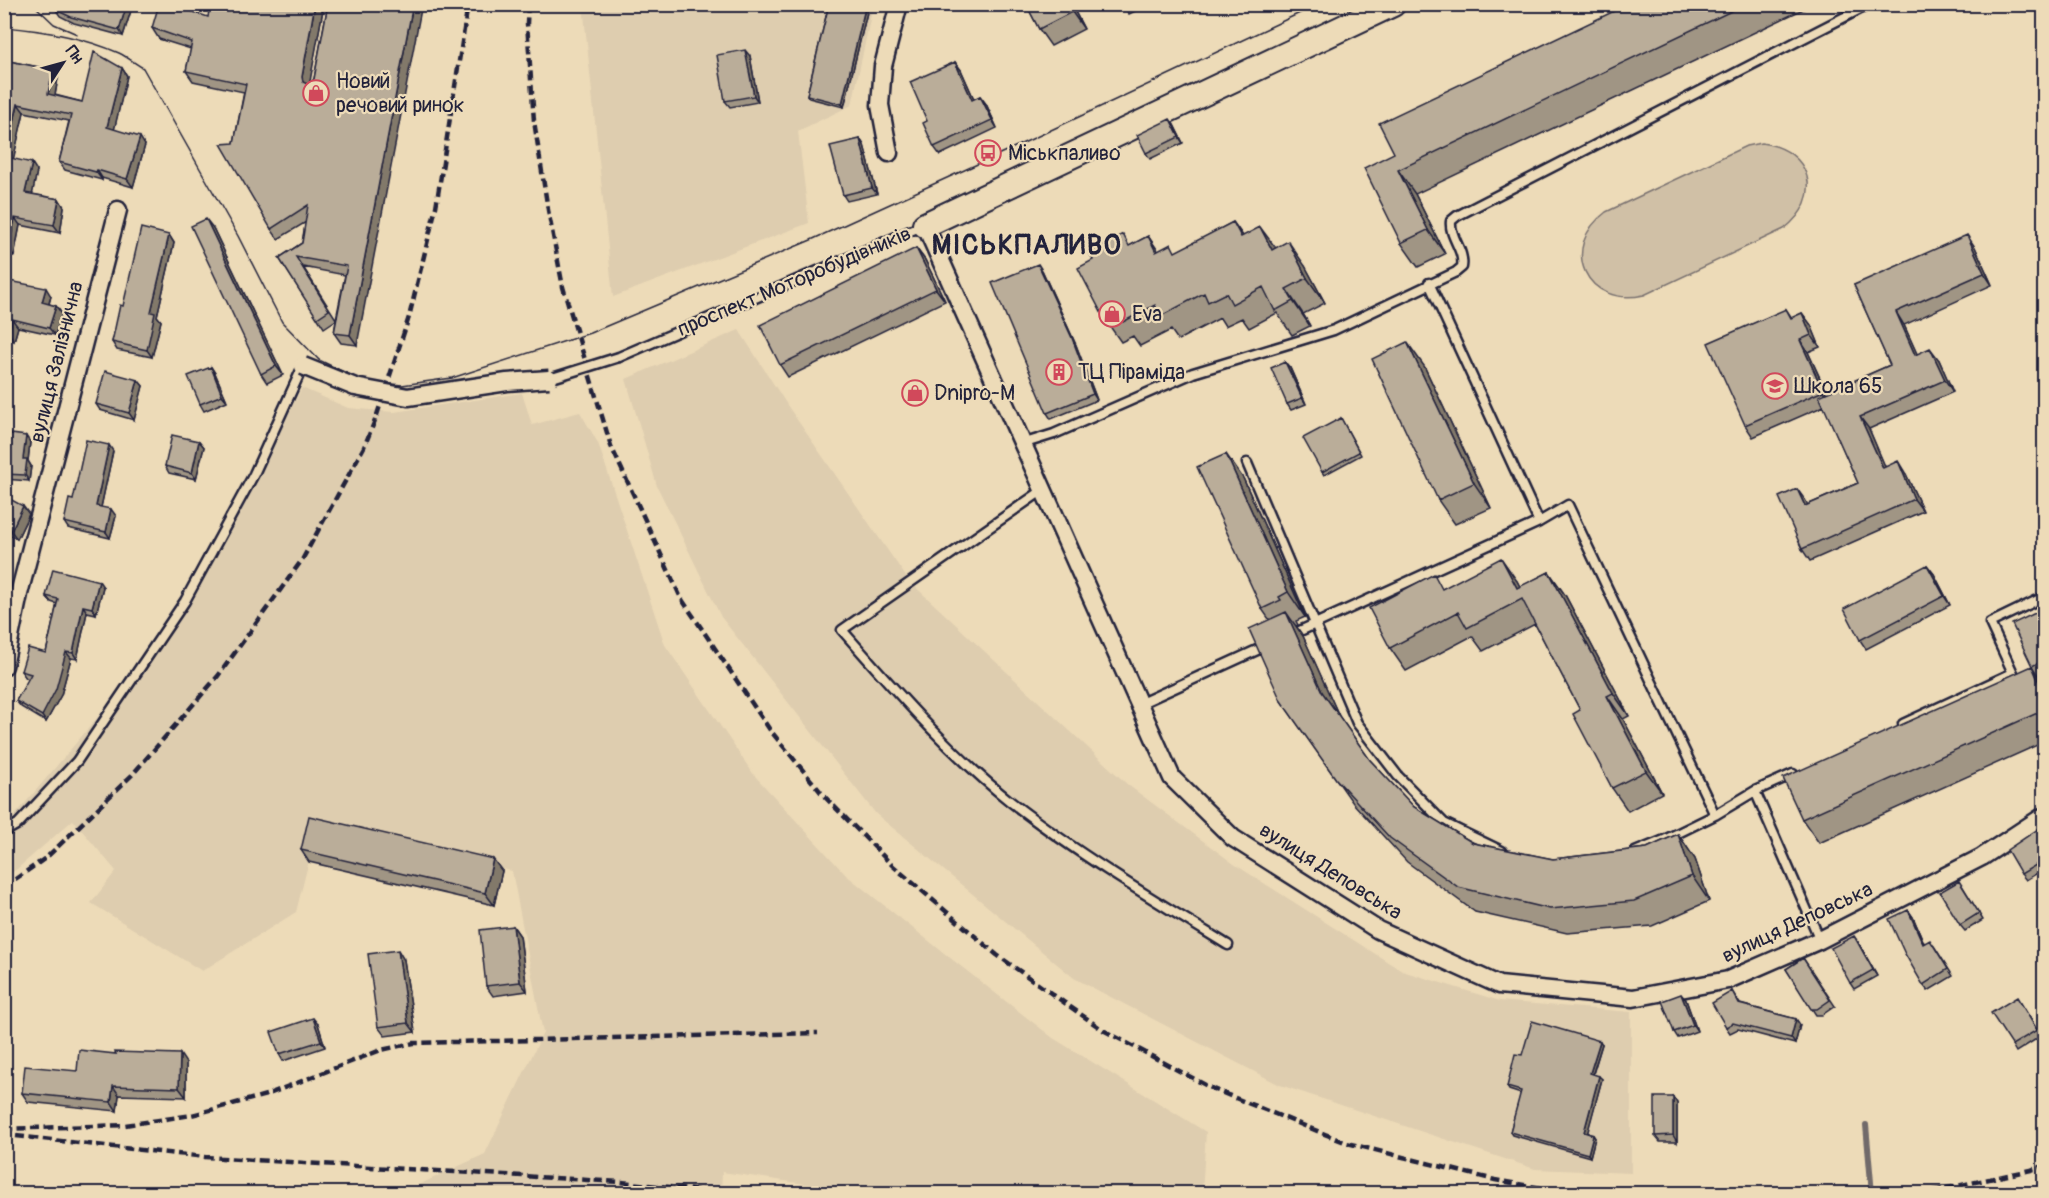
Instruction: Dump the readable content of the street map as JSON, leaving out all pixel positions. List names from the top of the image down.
{
  "streets": {
    "street": ["проспект Моторобудівників", "вулиця Залізнична", "вулиця Деповська"]
  },
  "crossings": [
    ["проспект Моторобудівників", "вулиця Деповська"]
  ],
  "districts": ["МІСЬКПАЛИВО"],
  "places": {
    "shop": ["Новий речовий ринок", "Eva", "Dnipro-M"],
    "bus stop": ["Міськпаливо"],
    "building": ["ТЦ Піраміда"],
    "school or university": ["Школа 65"]
  },
  "north": "top right"
}
